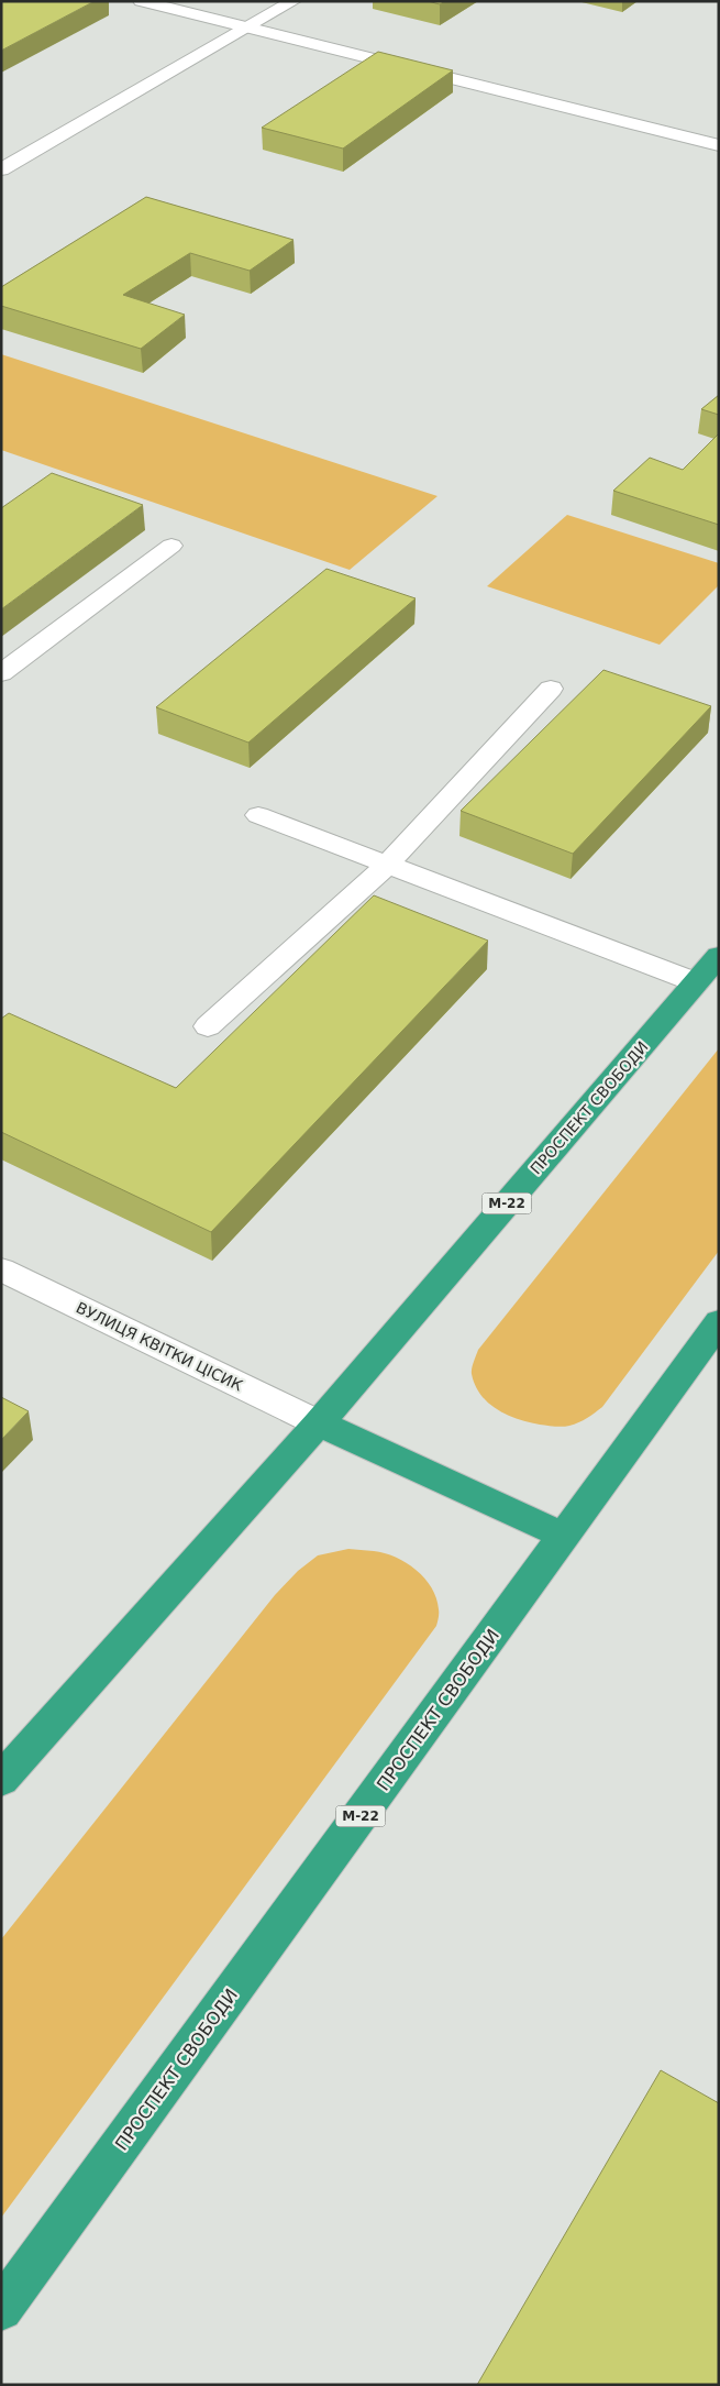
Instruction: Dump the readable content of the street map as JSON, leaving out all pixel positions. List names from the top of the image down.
{
  "streets": {
    "highway": ["ПРОСПЕКТ СВОБОДИ", "М-22"],
    "street": ["ВУЛИЦЯ КВІТКИ ЦІСИК"]
  },
  "crossings": [
    ["ПРОСПЕКТ СВОБОДИ", "ВУЛИЦЯ КВІТКИ ЦІСИК"]
  ]
}
